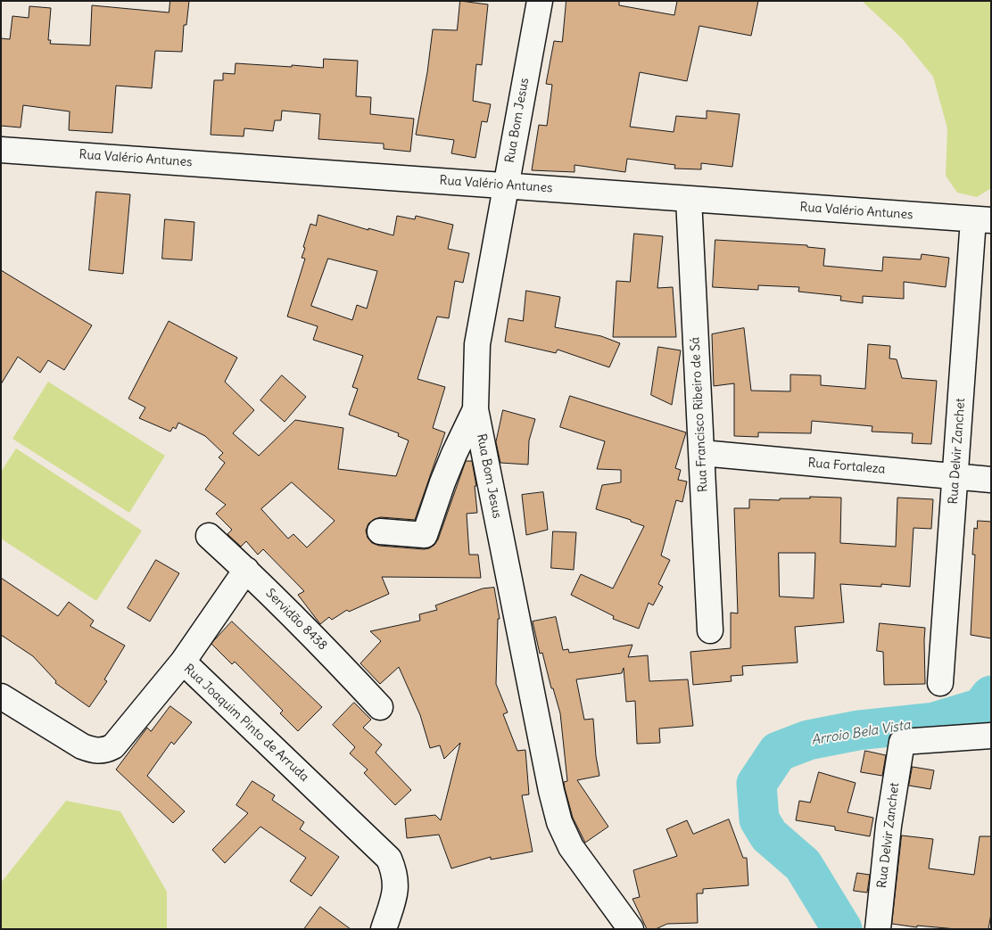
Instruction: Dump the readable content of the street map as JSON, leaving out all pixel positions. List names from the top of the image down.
{
  "streets": {
    "street": [
      "Rua Bom Jesus",
      "Rua Valério Antunes",
      "Rua Francisco Ribeiro de Sá",
      "Rua Delvir Zanchet",
      "Rua Fortaleza",
      "Servidão 8438",
      "Rua Joaquim Pinto de Arruda"
    ]
  },
  "crossings": [
    ["Rua Bom Jesus", "Rua Valério Antunes"],
    ["Rua Valério Antunes", "Rua Francisco Ribeiro de Sá"],
    ["Rua Valério Antunes", "Rua Delvir Zanchet"],
    ["Rua Francisco Ribeiro de Sá", "Rua Fortaleza"],
    ["Rua Delvir Zanchet", "Rua Fortaleza"]
  ],
  "water": ["Arroio Bela Vista"]
}
